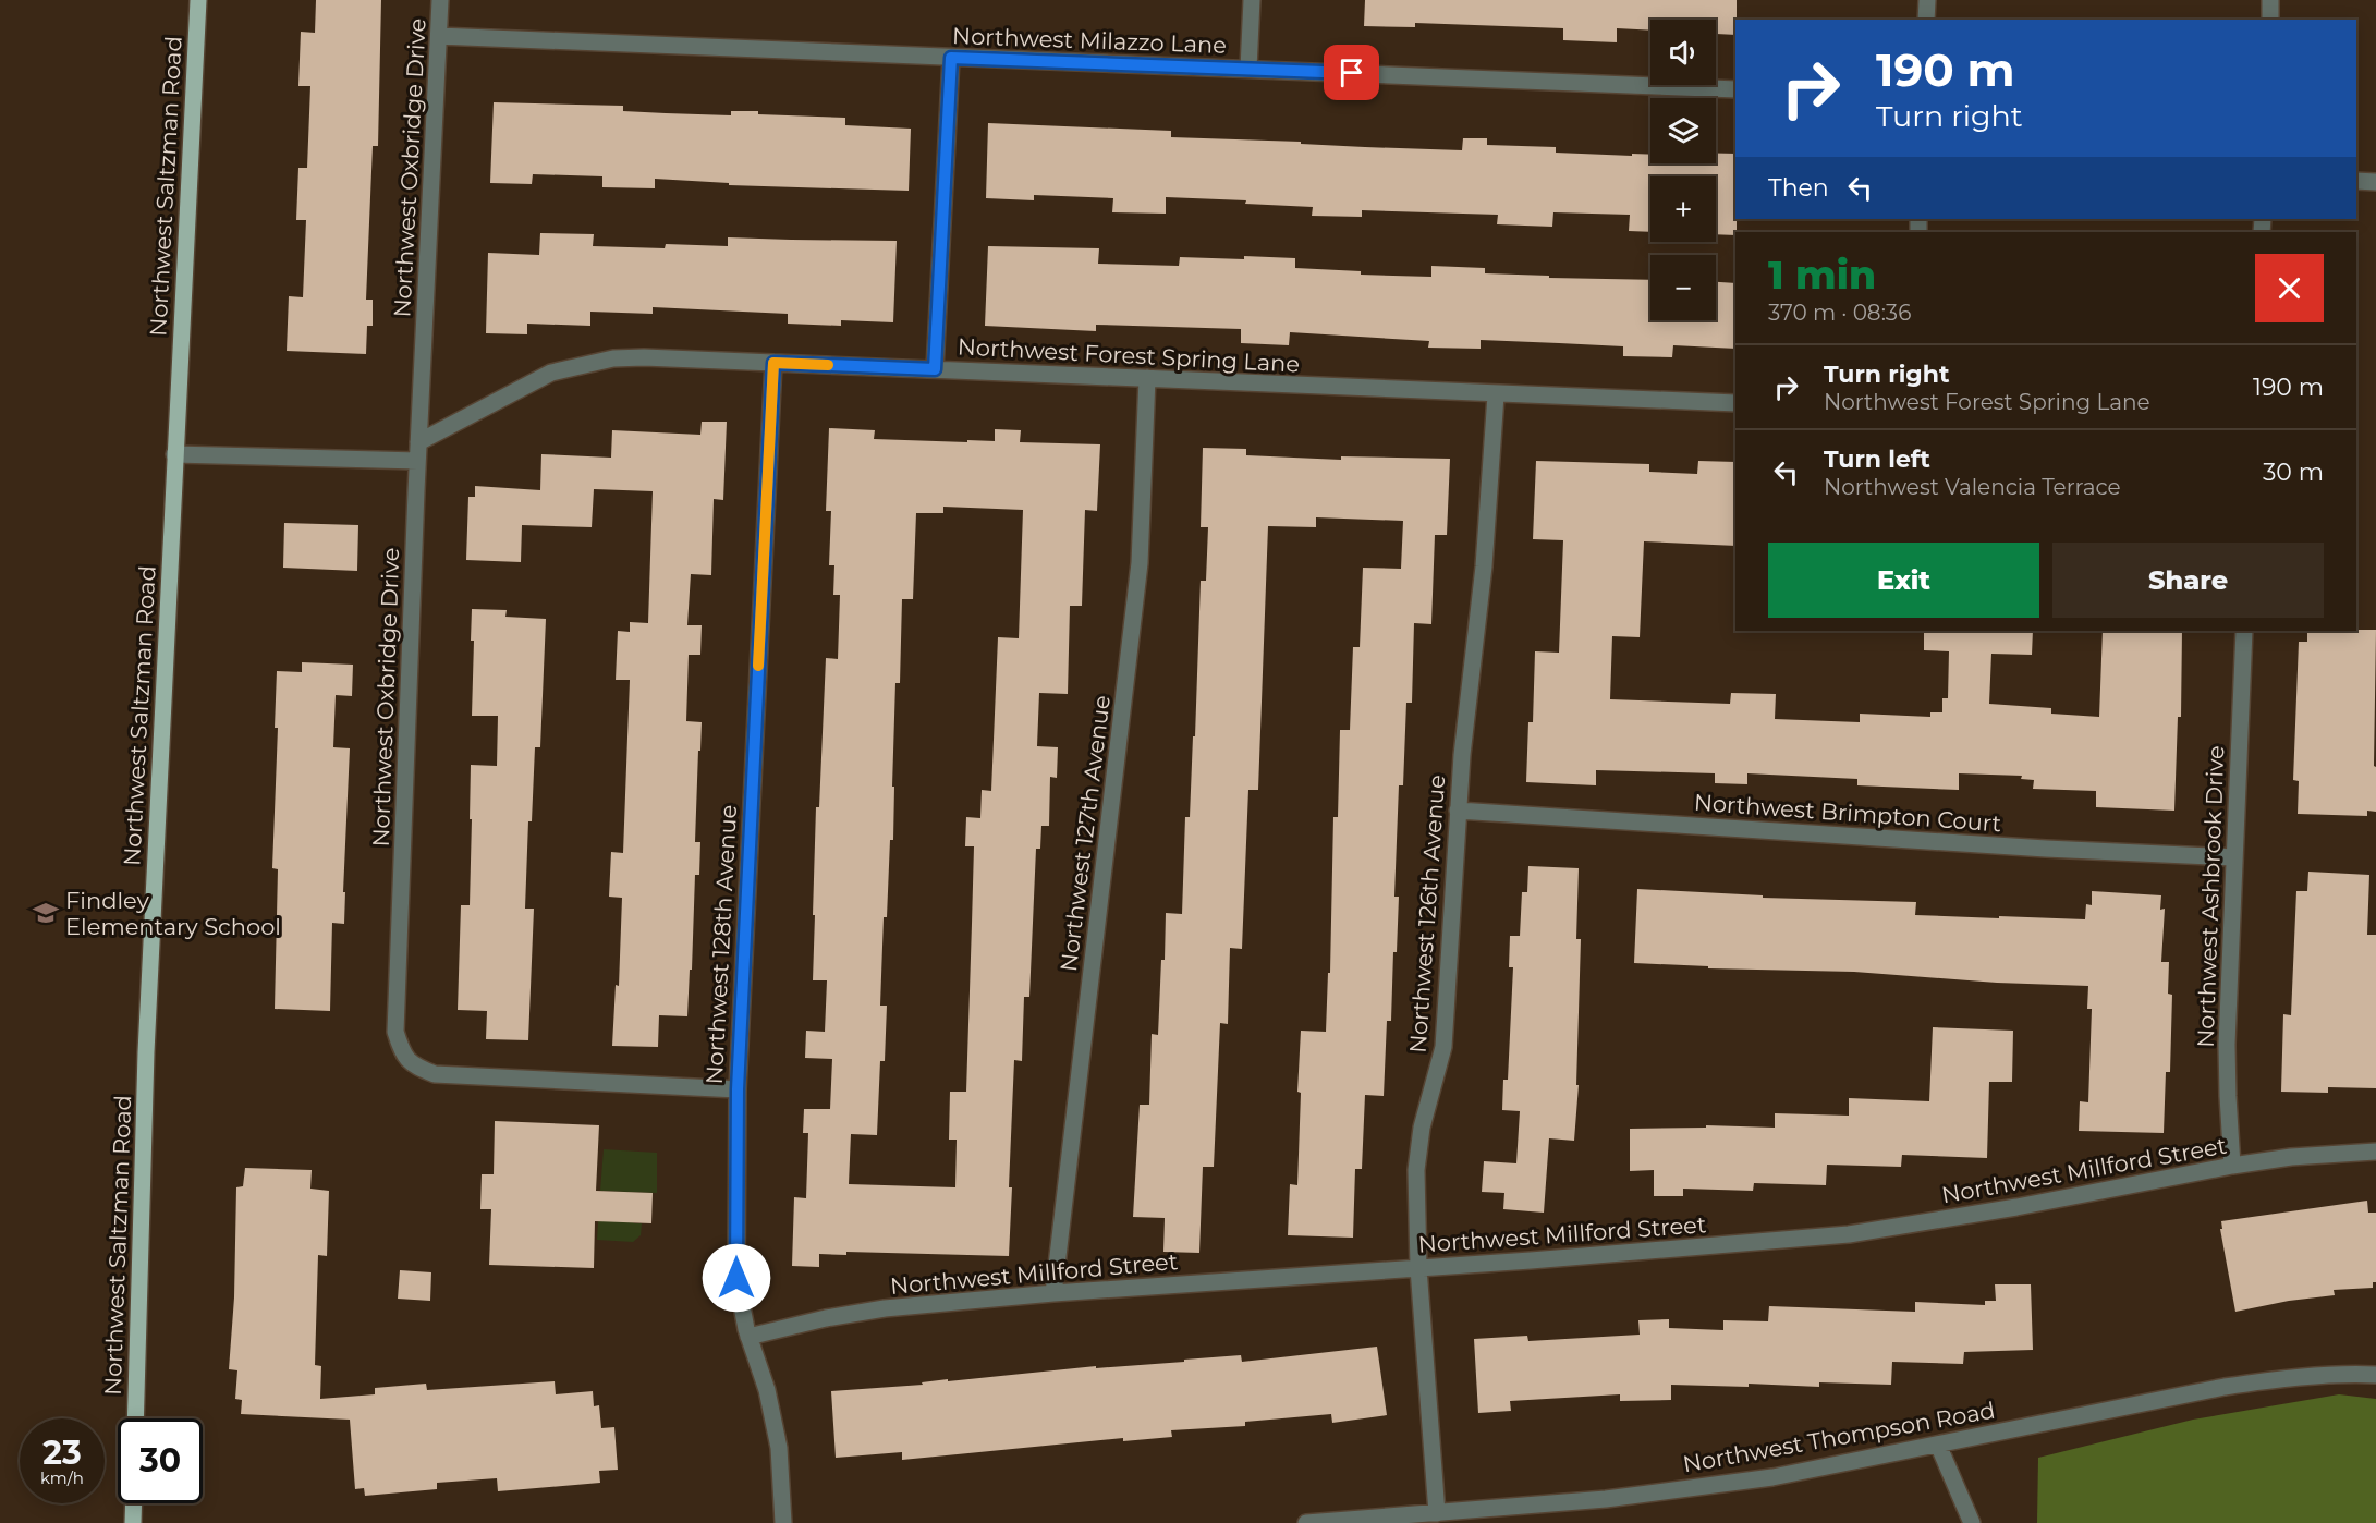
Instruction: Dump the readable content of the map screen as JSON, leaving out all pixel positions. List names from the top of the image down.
{
  "streets": {
    "main road": ["Northwest Saltzman Road"],
    "street": [
      "Northwest Milazzo Lane",
      "Northwest Oxbridge Drive",
      "Northwest Forest Spring Lane",
      "Northwest Brimpton Court",
      "Northwest 127th Avenue",
      "Northwest Ashbrook Drive",
      "Northwest 126th Avenue",
      "Northwest 128th Avenue",
      "Northwest Millford Street",
      "Northwest Thompson Road"
    ]
  },
  "crossings": [
    ["Northwest Milazzo Lane", "Northwest Oxbridge Drive"],
    ["Northwest Oxbridge Drive", "Northwest Forest Spring Lane"],
    ["Northwest Oxbridge Drive", "Northwest 128th Avenue"],
    ["Northwest Forest Spring Lane", "Northwest 127th Avenue"],
    ["Northwest Forest Spring Lane", "Northwest 126th Avenue"],
    ["Northwest Forest Spring Lane", "Northwest 128th Avenue"],
    ["Northwest Brimpton Court", "Northwest Ashbrook Drive"],
    ["Northwest Brimpton Court", "Northwest 126th Avenue"],
    ["Northwest 127th Avenue", "Northwest Millford Street"],
    ["Northwest Ashbrook Drive", "Northwest Millford Street"],
    ["Northwest 126th Avenue", "Northwest Millford Street"],
    ["Northwest 126th Avenue", "Northwest Thompson Road"],
    ["Northwest 128th Avenue", "Northwest Millford Street"]
  ],
  "places": {
    "school or university": ["Findley Elementary School"]
  },
  "page": {
    "map_buttons": ["+", "−"],
    "turn": ["190 m", "Turn right"],
    "then": "Then",
    "heading": ["1 min", "370 m · 08:36"],
    "list": [
      {
        "name": "Turn right",
        "note": "Northwest Forest Spring Lane",
        "value": "190 m"
      },
      {
        "name": "Turn left",
        "note": "Northwest Valencia Terrace",
        "value": "30 m"
      }
    ],
    "buttons": ["Exit", "Share"],
    "speed": "23 km/h",
    "limit": "30"
  }
}
